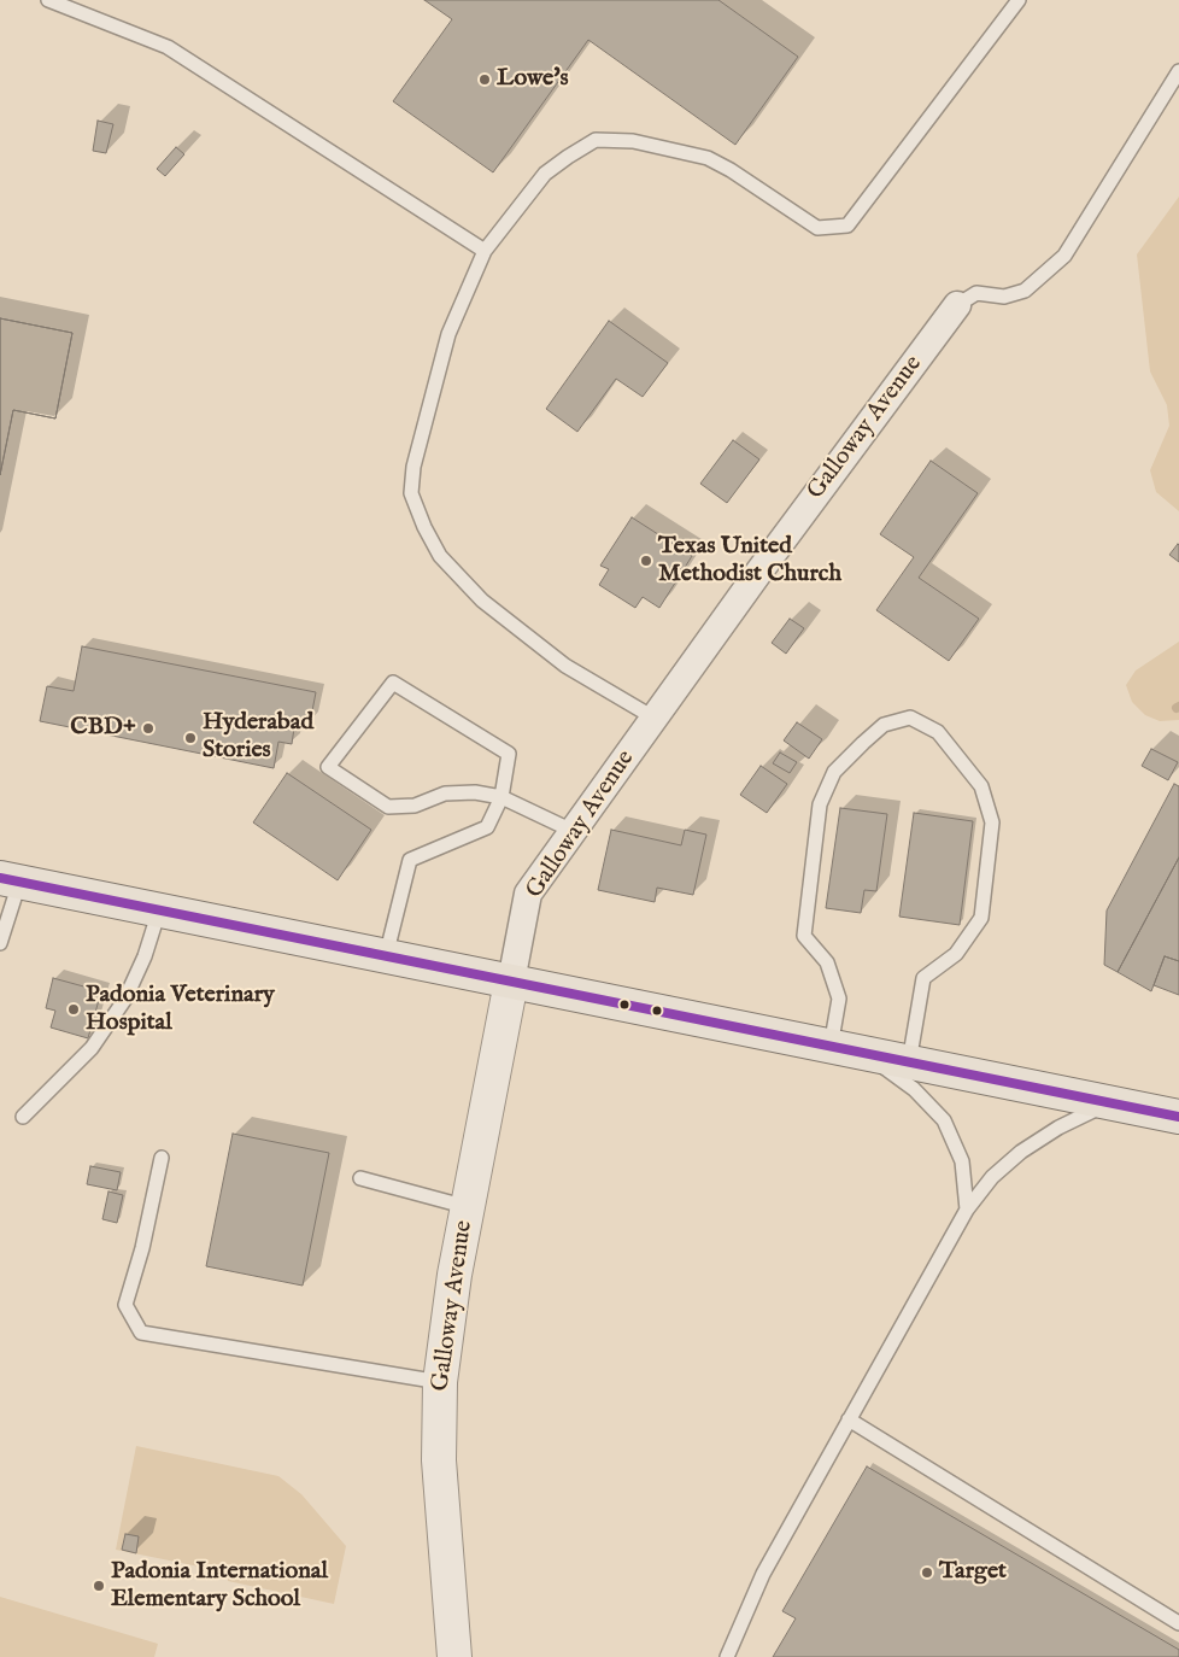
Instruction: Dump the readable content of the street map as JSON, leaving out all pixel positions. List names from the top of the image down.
{
  "streets": {
    "street": ["Galloway Avenue"]
  },
  "places": [
    "Lowe's",
    "Texas United Methodist Church",
    "CBD+",
    "Hyderabad Stories",
    "Padonia Veterinary Hospital",
    "Target",
    "Padonia International Elementary School"
  ]
}
